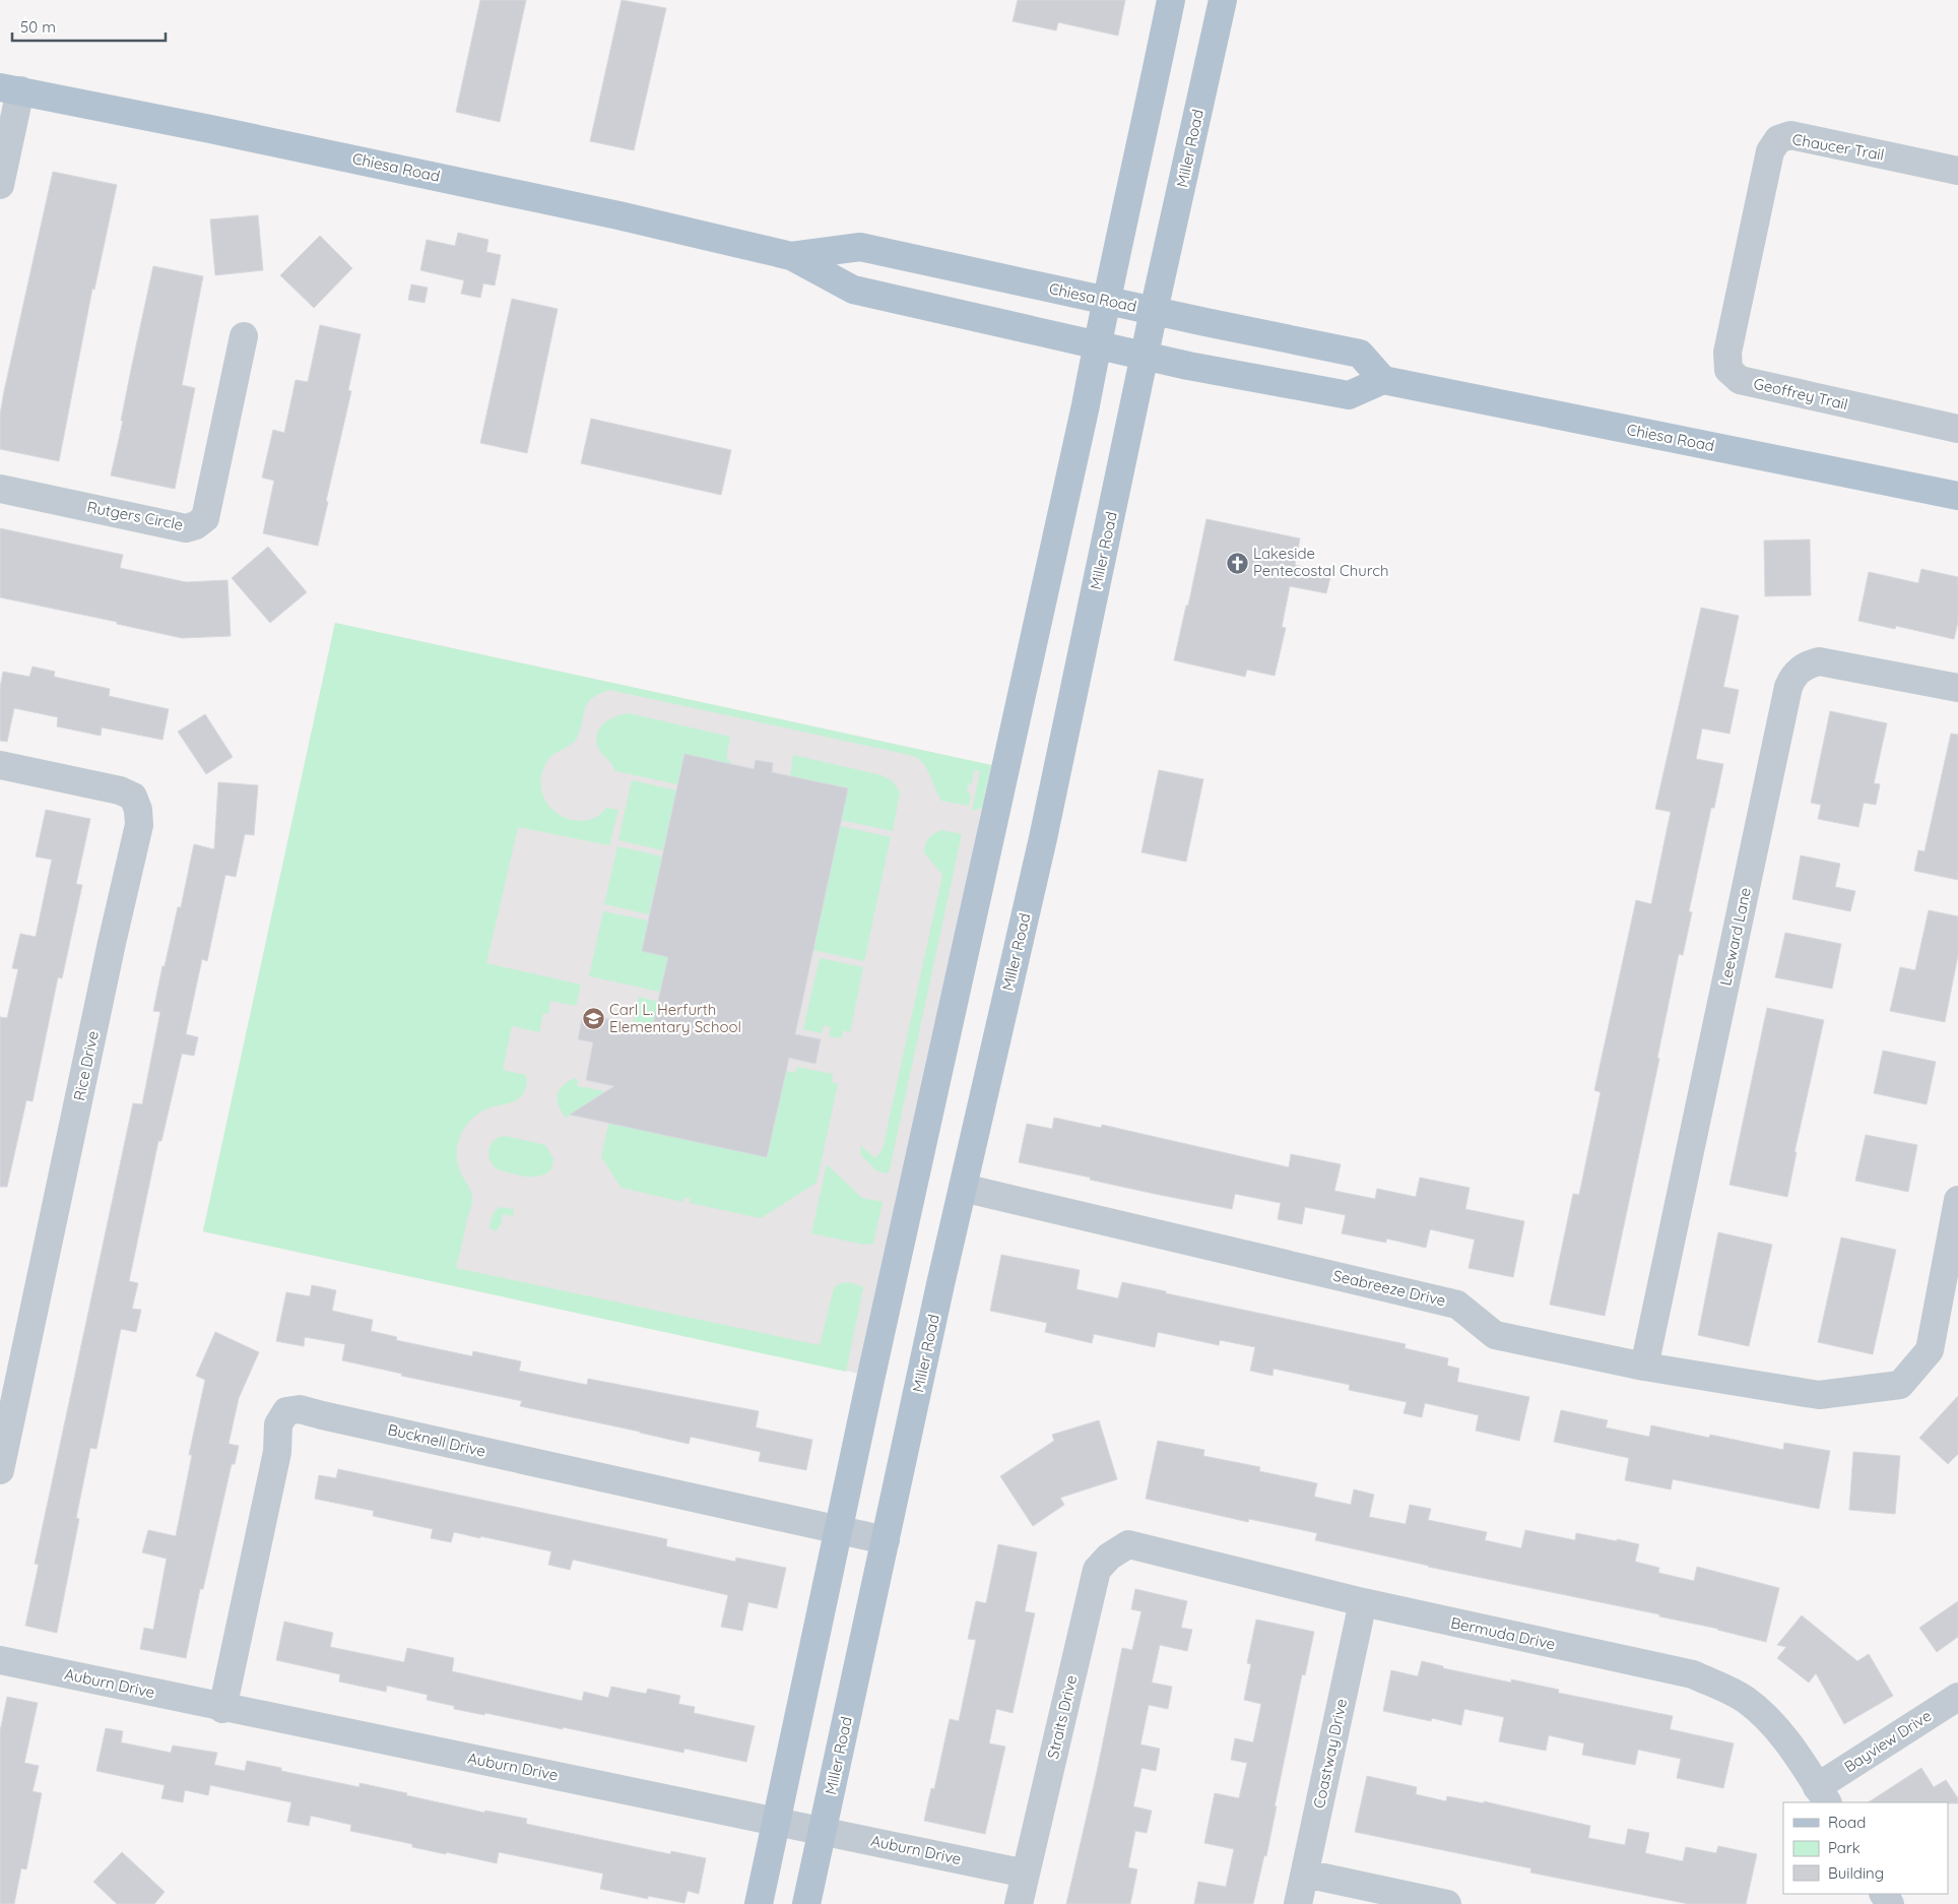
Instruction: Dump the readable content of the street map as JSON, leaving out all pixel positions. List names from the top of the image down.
{
  "streets": {
    "main road": ["Miller Road", "Chiesa Road"],
    "street": [
      "Chaucer Trail",
      "Geoffrey Trail",
      "Rutgers Circle",
      "Leeward Lane",
      "Rice Drive",
      "Seabreeze Drive",
      "Bucknell Drive",
      "Bermuda Drive",
      "Auburn Drive",
      "Straits Drive",
      "Bayview Drive",
      "Coastway Drive"
    ]
  },
  "crossings": [
    ["Chaucer Trail", "Geoffrey Trail"],
    ["Miller Road", "Chiesa Road"],
    ["Miller Road", "Seabreeze Drive"],
    ["Miller Road", "Bucknell Drive"],
    ["Miller Road", "Auburn Drive"],
    ["Leeward Lane", "Seabreeze Drive"],
    ["Bucknell Drive", "Auburn Drive"],
    ["Bermuda Drive", "Straits Drive"],
    ["Bermuda Drive", "Bayview Drive"],
    ["Bermuda Drive", "Coastway Drive"],
    ["Auburn Drive", "Straits Drive"]
  ],
  "places": {
    "church": ["Lakeside Pentecostal Church"],
    "school or university": ["Carl L. Herfurth Elementary School"]
  },
  "legend": ["Road", "Park", "Building"],
  "scale_bar": "50 m"
}
